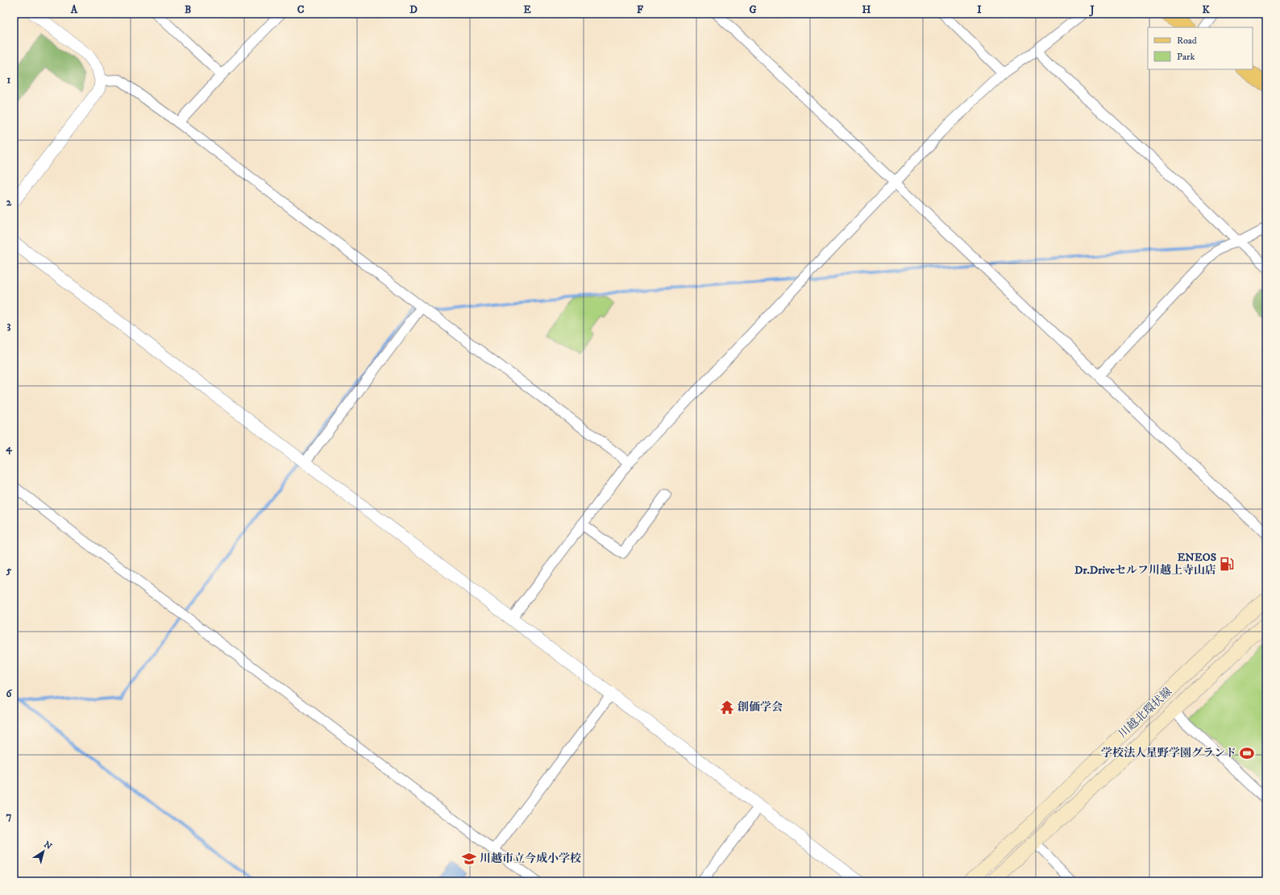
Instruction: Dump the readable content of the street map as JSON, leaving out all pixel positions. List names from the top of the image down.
{
  "streets": {
    "main road": ["川越北環状線"]
  },
  "places": {
    "fuel station": ["ENEOS Dr.Driveセルフ川越上寺山店"],
    "temple": ["創価学会"],
    "sports": ["学校法人星野学園グランド"],
    "school or university": ["川越市立今成小学校"]
  },
  "legend": ["Road", "Park"],
  "north": "top right",
  "grid": {
    "columns": [
      "A",
      "B",
      "C",
      "D",
      "E",
      "F",
      "G",
      "H",
      "I",
      "J",
      "K"
    ],
    "rows": [
      "1",
      "2",
      "3",
      "4",
      "5",
      "6",
      "7"
    ]
  }
}
